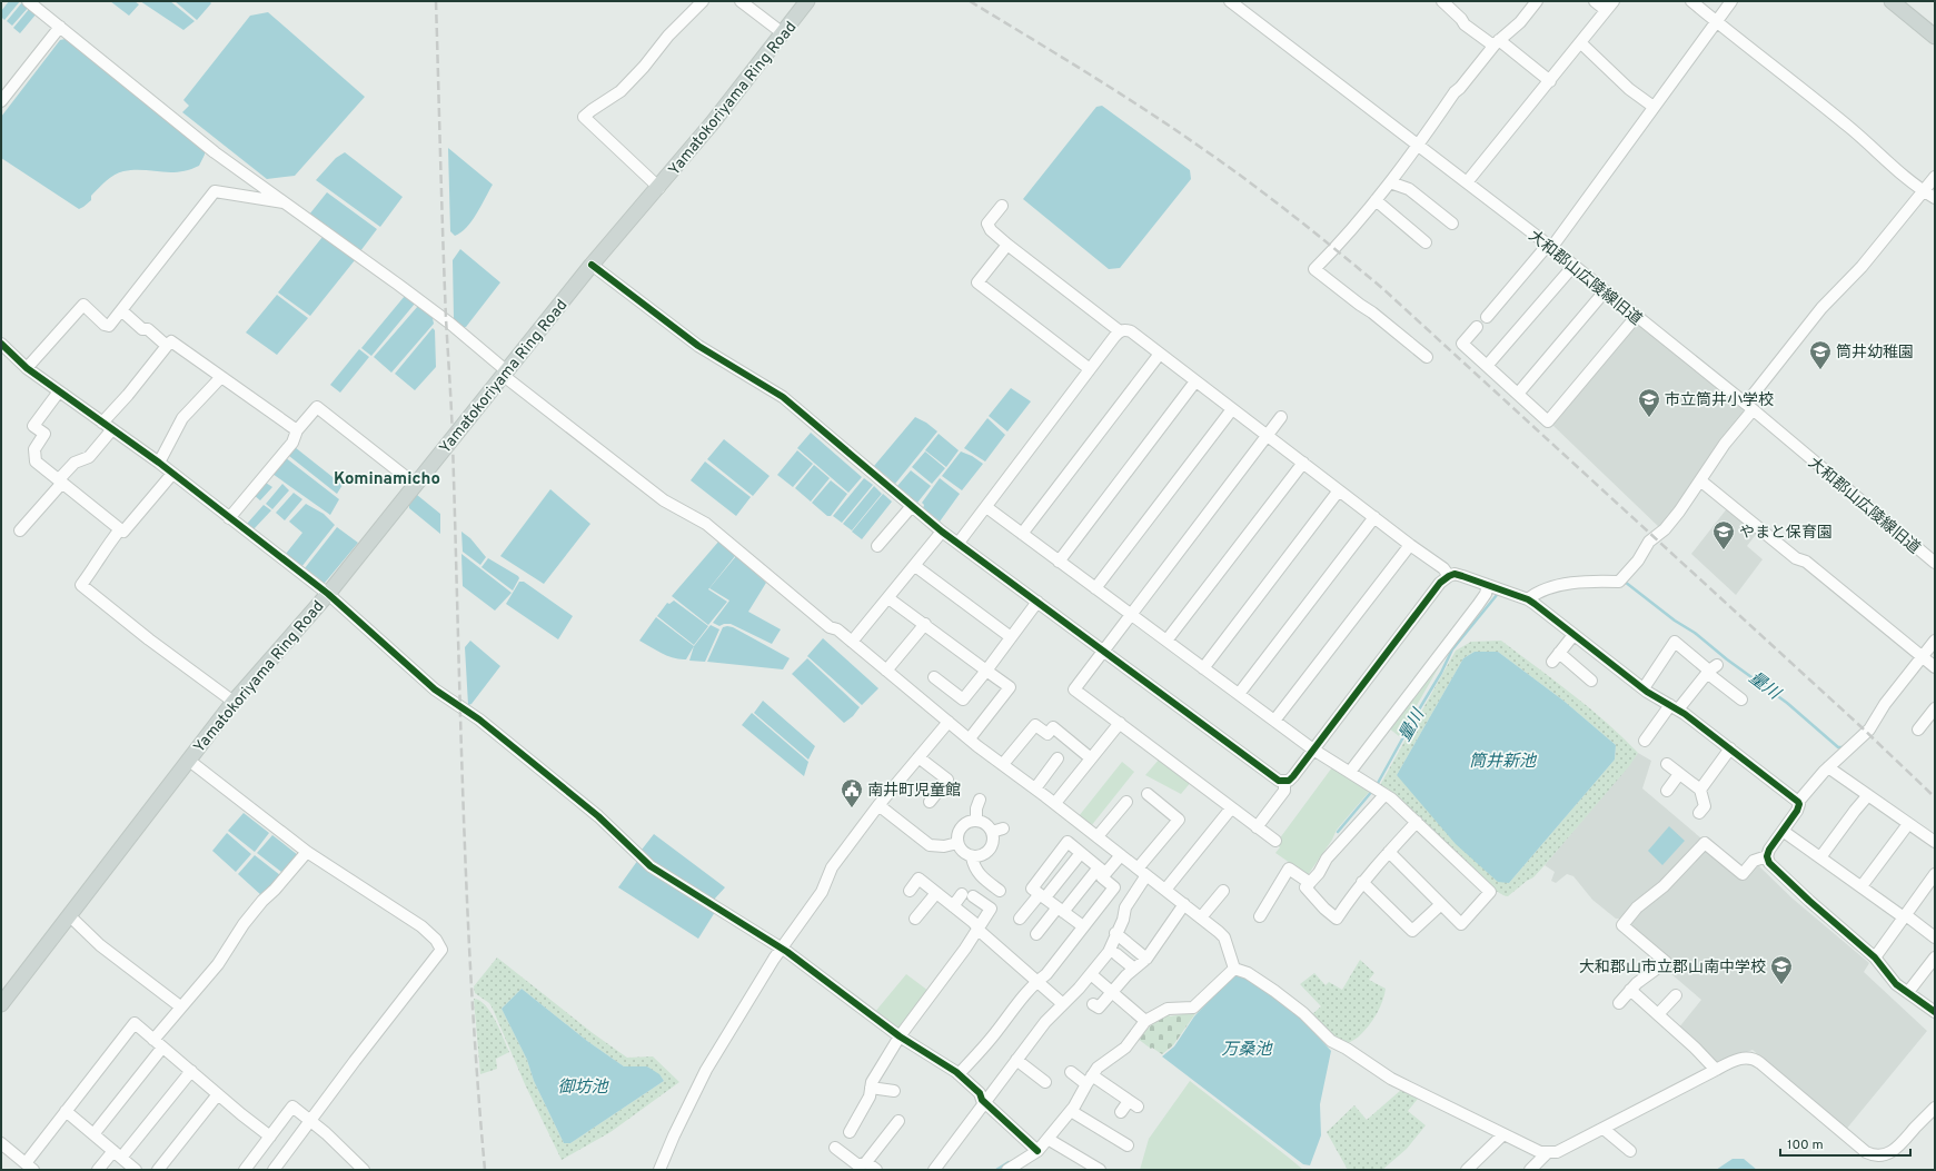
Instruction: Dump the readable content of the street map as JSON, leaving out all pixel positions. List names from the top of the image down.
{
  "streets": {
    "main road": ["Yamatokoriyama Ring Road"],
    "street": ["大和郡山広陵線旧道"]
  },
  "districts": ["Kominamicho"],
  "water": [
    "量川",
    "筒井新池",
    "万桑池",
    "御坊池"
  ],
  "places": {
    "school or university": [
      "筒井幼稚園",
      "市立筒井小学校",
      "やまと保育園",
      "大和郡山市立郡山南中学校"
    ],
    "public building": ["南井町児童館"]
  },
  "scale_bar": "100 m"
}
